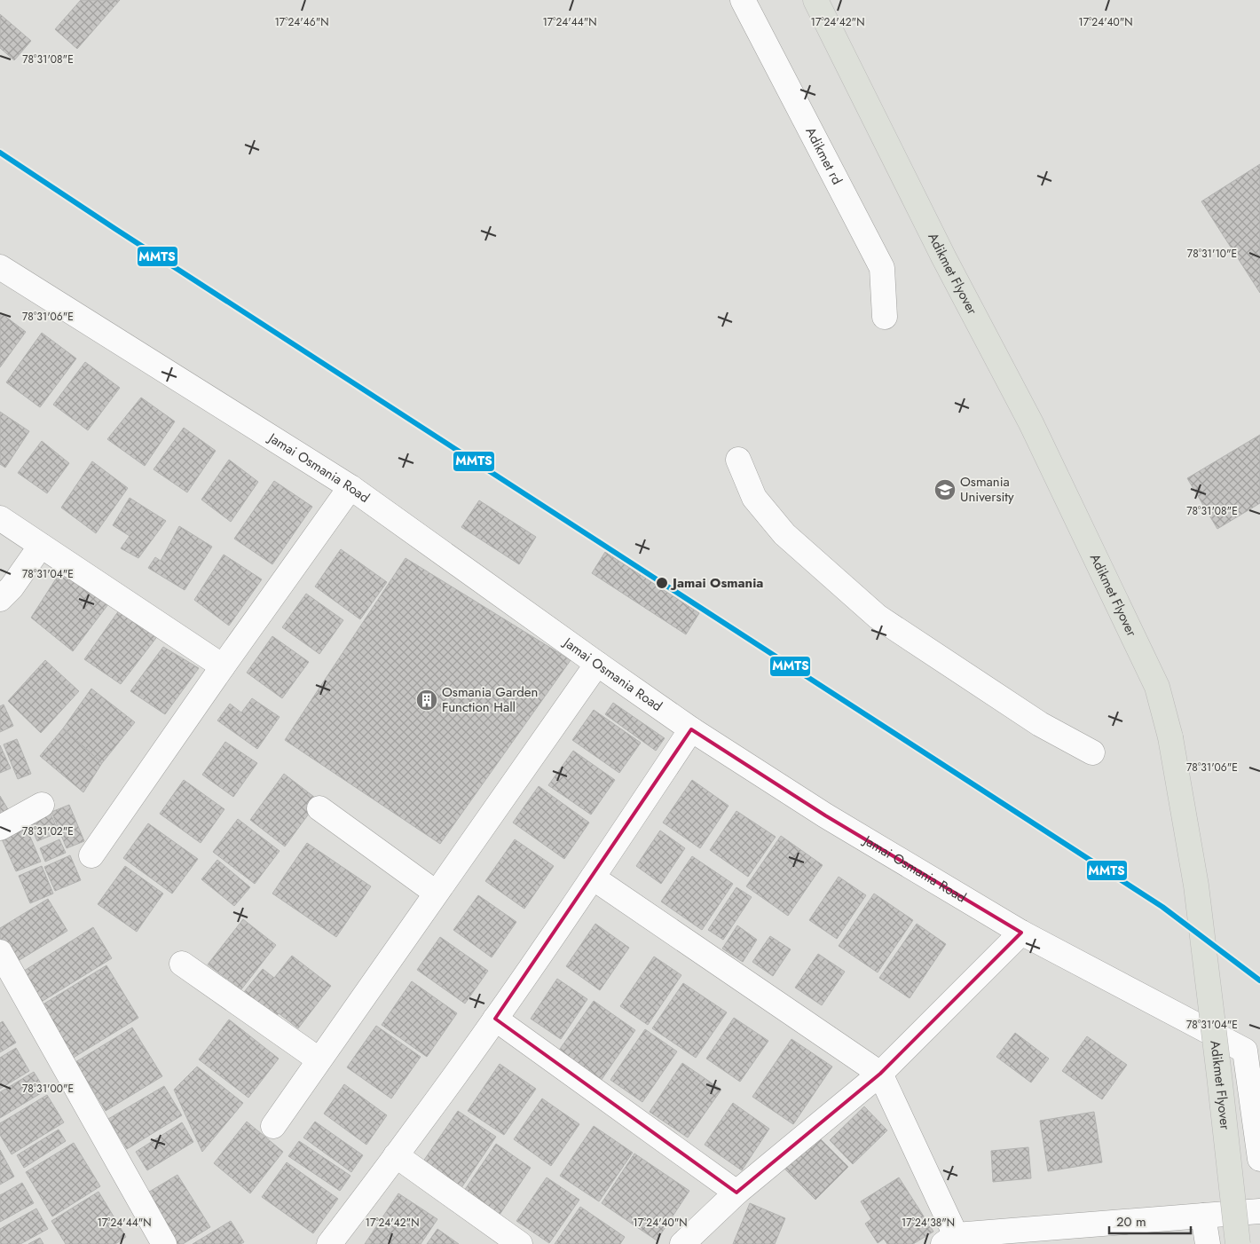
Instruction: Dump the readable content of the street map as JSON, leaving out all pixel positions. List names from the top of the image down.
{
  "streets": {
    "main road": ["Adikmet Flyover"],
    "street": ["Adikmet rd", "Jamai Osmania Road"]
  },
  "places": {
    "school or university": ["Osmania University"],
    "other": ["Jamai Osmania"],
    "building": ["Osmania Garden Function Hall"]
  },
  "lines": ["transit line MMTS"],
  "scale_bar": "20 m",
  "coordinates": [
    "17°24'46\"N",
    "17°24'44\"N",
    "17°24'40\"N",
    "17°24'42\"N",
    "78°31'08\"E",
    "78°31'10\"E",
    "78°31'06\"E",
    "78°31'04\"E",
    "78°31'02\"E",
    "78°31'00\"E",
    "17°24'38\"N"
  ]
}
